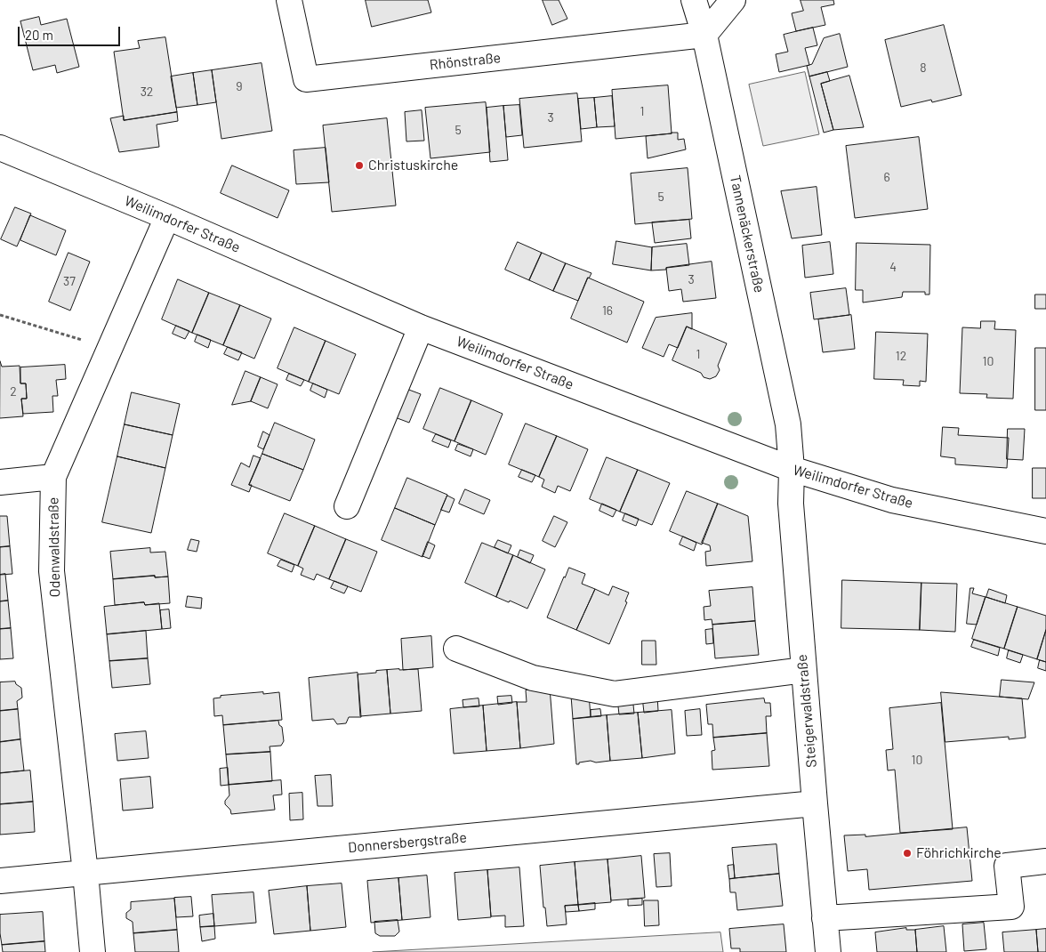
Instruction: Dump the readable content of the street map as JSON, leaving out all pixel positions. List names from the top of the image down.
{
  "streets": {
    "street": [
      "Rhönstraße",
      "Weilimdorfer Straße",
      "Tannenäckerstraße",
      "Odenwaldstraße",
      "Steigerwaldstraße",
      "Donnersbergstraße"
    ]
  },
  "crossings": [
    ["Rhönstraße", "Tannenäckerstraße"],
    ["Weilimdorfer Straße", "Tannenäckerstraße"],
    ["Weilimdorfer Straße", "Odenwaldstraße"],
    ["Weilimdorfer Straße", "Steigerwaldstraße"],
    ["Tannenäckerstraße", "Steigerwaldstraße"],
    ["Odenwaldstraße", "Donnersbergstraße"],
    ["Steigerwaldstraße", "Donnersbergstraße"]
  ],
  "places": ["Christuskirche", "Föhrichkirche"],
  "house_numbers": [
    "8",
    "9",
    "32",
    "1",
    "3",
    "5",
    "6",
    "5",
    "4",
    "3",
    "37",
    "16",
    "1",
    "12",
    "10",
    "2",
    "10"
  ],
  "scale_bar": "20 m"
}
